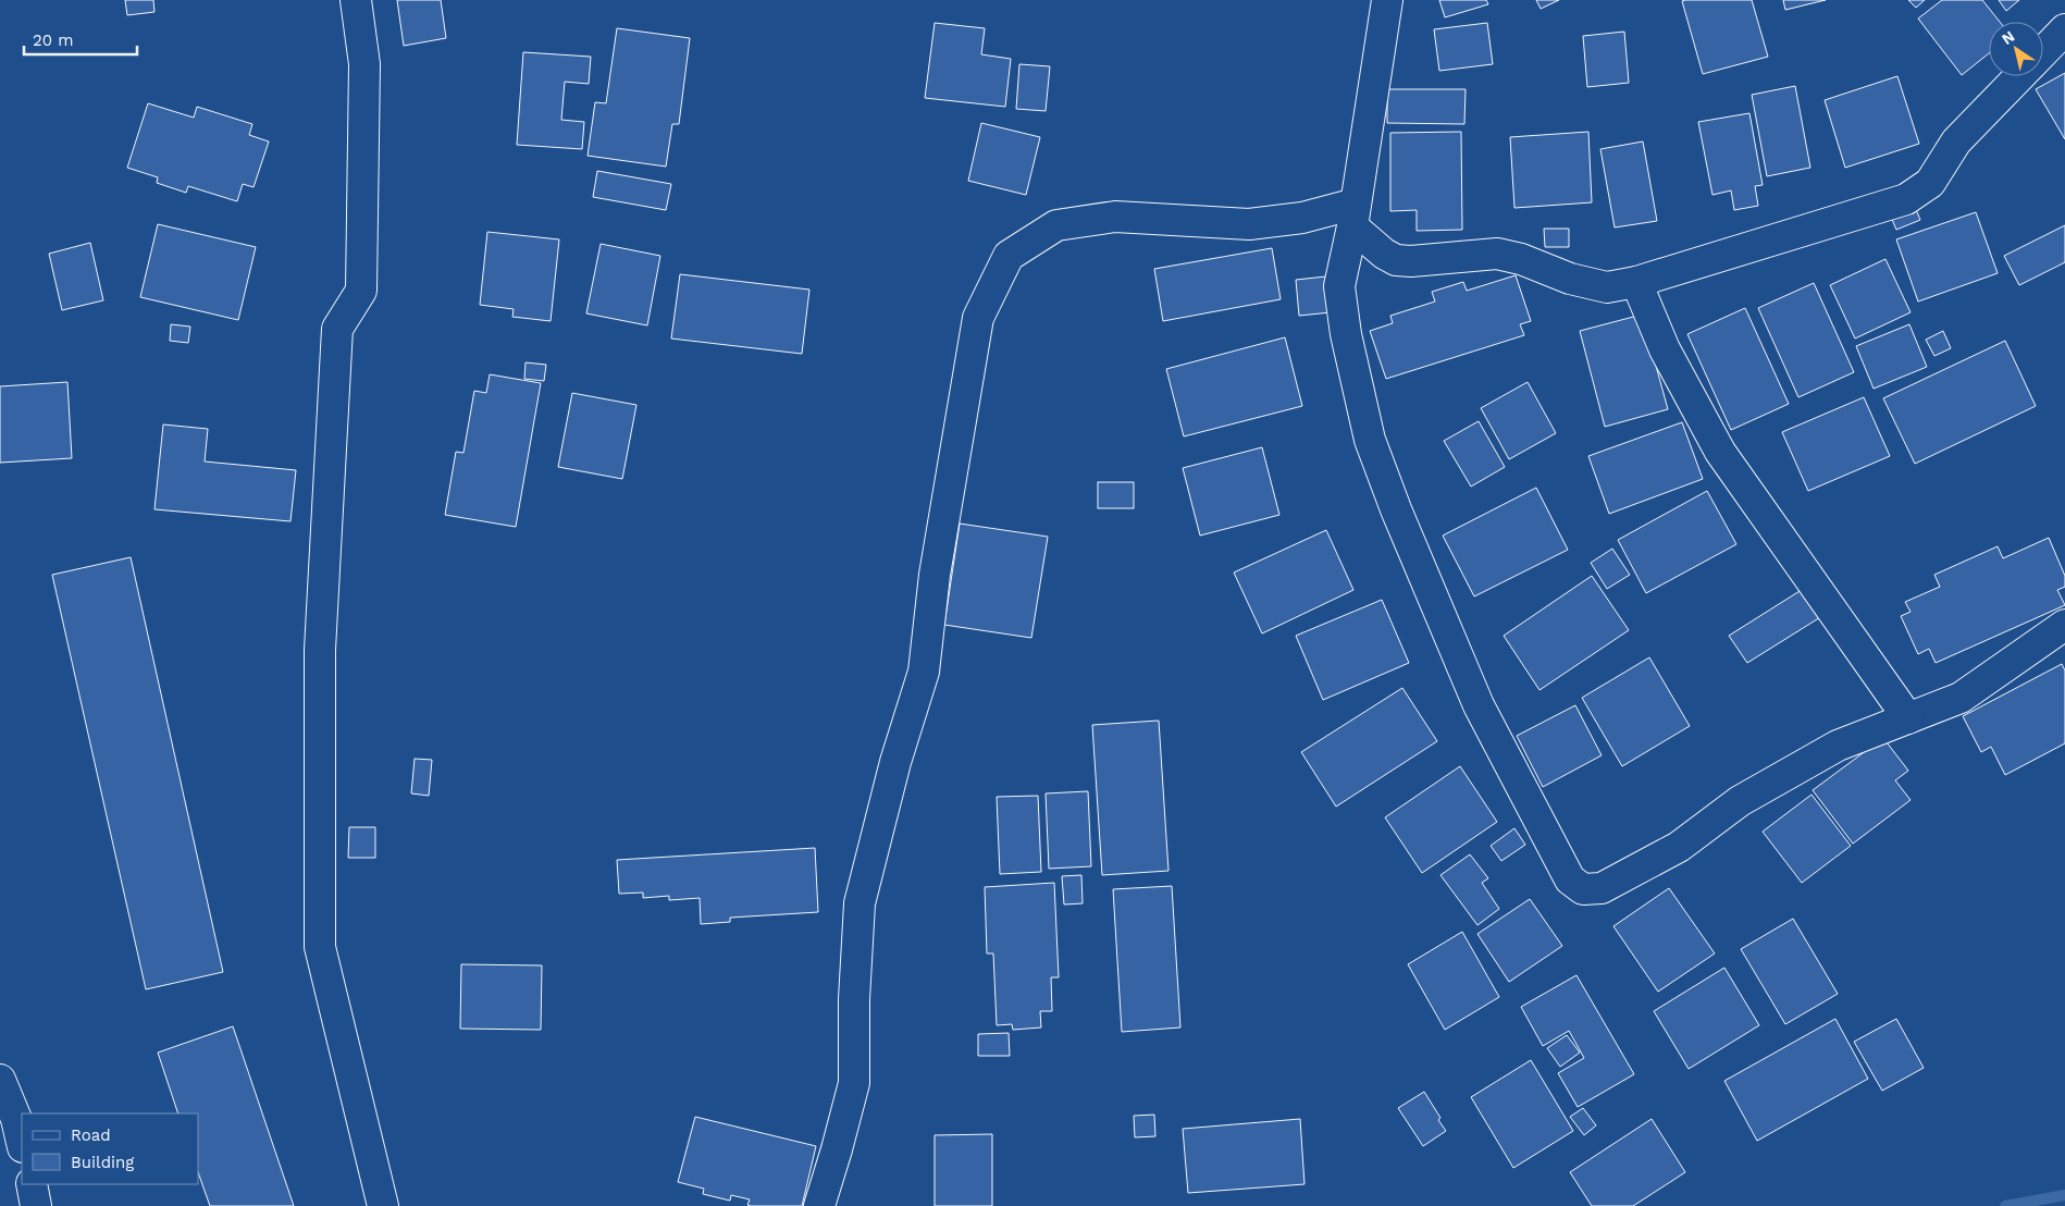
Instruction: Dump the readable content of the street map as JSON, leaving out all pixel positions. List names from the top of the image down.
{
  "legend": ["Road", "Building"],
  "scale_bar": "20 m",
  "north": "top left"
}
